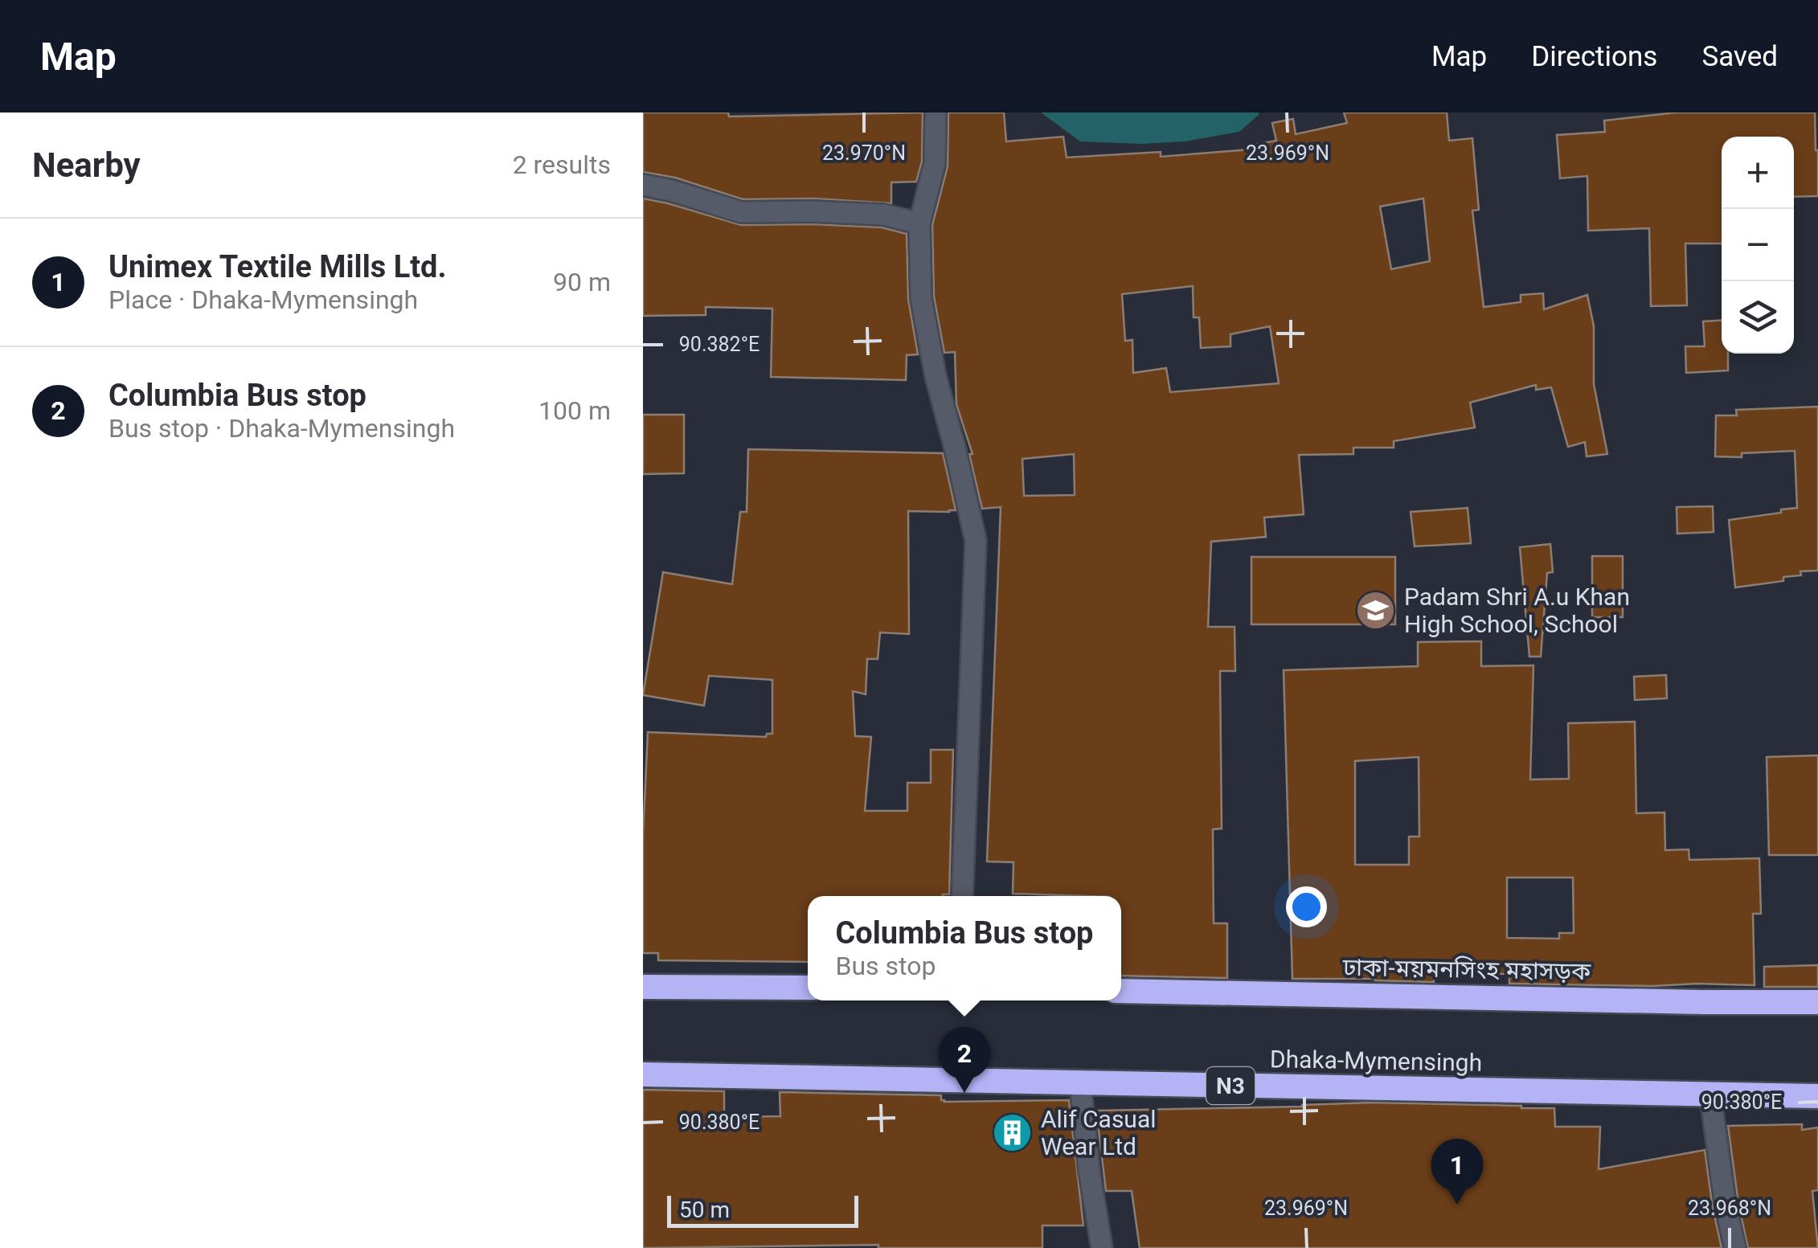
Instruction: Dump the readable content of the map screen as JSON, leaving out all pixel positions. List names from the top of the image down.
{
  "streets": {
    "highway": ["ঢাকা-ময়মনসিংহ মহাসড়ক", "Dhaka-Mymensingh", "N3"]
  },
  "places": {
    "school or university": ["Padam Shri A.u Khan High School, School"],
    "building": ["Alif Casual Wear Ltd"]
  },
  "scale_bar": "50 m",
  "page": {
    "header": "Map",
    "nav": ["Map", "Directions", "Saved"],
    "heading": ["Nearby", "2 results"],
    "map_buttons": ["+", "−"],
    "list": [
      {
        "mark": "1",
        "name": "Unimex Textile Mills Ltd.",
        "note": "Place · Dhaka-Mymensingh",
        "value": "90 m"
      },
      {
        "mark": "2",
        "name": "Columbia Bus stop",
        "note": "Bus stop · Dhaka-Mymensingh",
        "value": "100 m"
      }
    ],
    "popup": ["Columbia Bus stop", "Bus stop"],
    "pins": ["2", "1"],
    "scale": "50 m"
  },
  "coordinates": [
    "23.970°N",
    "23.969°N",
    "90.382°E",
    "90.380°E",
    "23.968°N"
  ]
}
